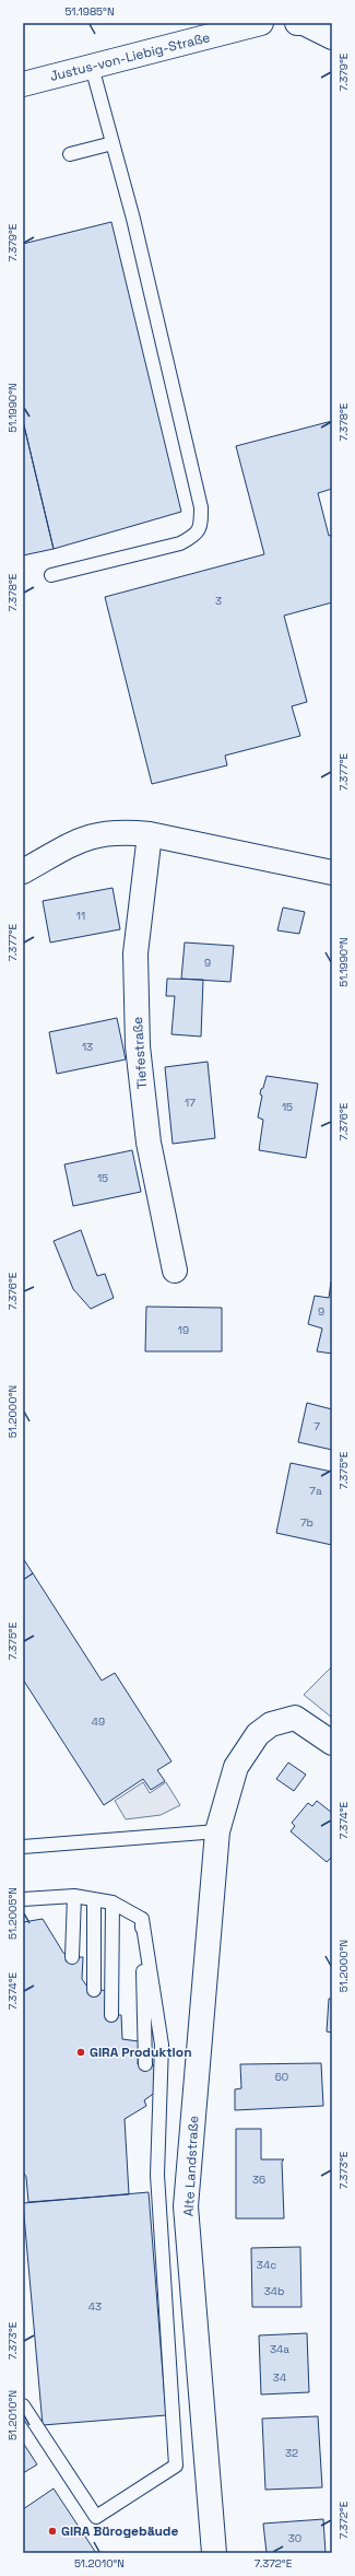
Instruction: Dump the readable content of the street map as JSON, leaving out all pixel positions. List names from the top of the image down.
{
  "streets": {
    "street": ["Justus-von-Liebig-Straße", "Tiefestraße", "Alte Landstraße"]
  },
  "places": ["GIRA Produktion", "GIRA Bürogebäude"],
  "house_numbers": [
    "3",
    "11",
    "9",
    "13",
    "17",
    "15",
    "15",
    "9",
    "19",
    "7",
    "7a",
    "7b",
    "49",
    "60",
    "36",
    "34c",
    "34b",
    "43",
    "34a",
    "34",
    "32",
    "30"
  ],
  "coordinates": [
    "51.1985°N",
    "7.379°E",
    "51.1990°N",
    "7.378°E",
    "7.377°E",
    "7.376°E",
    "51.2000°N",
    "7.375°E",
    "7.374°E",
    "51.2005°N",
    "7.373°E",
    "51.2010°N",
    "7.372°E"
  ]
}
